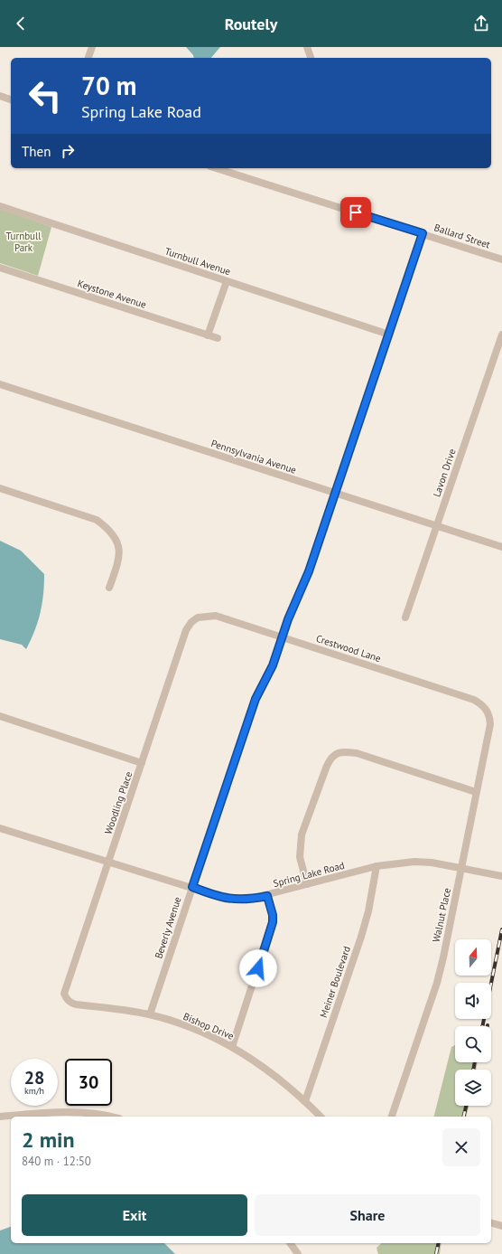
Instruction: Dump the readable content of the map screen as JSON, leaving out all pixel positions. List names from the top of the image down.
{
  "streets": {
    "street": [
      "Ballard Street",
      "Turnbull Avenue",
      "Keystone Avenue",
      "Pennsylvania Avenue",
      "Lavon Drive",
      "Crestwood Lane",
      "Woodling Place",
      "Spring Lake Road",
      "Walnut Place",
      "Beverly Avenue",
      "Meiner Boulevard",
      "Bishop Drive"
    ]
  },
  "crossings": [
    ["Ballard Street", "Beverly Avenue"],
    ["Turnbull Avenue", "Beverly Avenue"],
    ["Pennsylvania Avenue", "Lavon Drive"],
    ["Pennsylvania Avenue", "Beverly Avenue"],
    ["Crestwood Lane", "Woodling Place"],
    ["Crestwood Lane", "Walnut Place"],
    ["Crestwood Lane", "Beverly Avenue"],
    ["Woodling Place", "Spring Lake Road"],
    ["Woodling Place", "Bishop Drive"],
    ["Spring Lake Road", "Walnut Place"],
    ["Spring Lake Road", "Beverly Avenue"],
    ["Spring Lake Road", "Meiner Boulevard"],
    ["Beverly Avenue", "Bishop Drive"],
    ["Meiner Boulevard", "Bishop Drive"]
  ],
  "parks": ["Turnbull Park"],
  "north": "top",
  "page": {
    "header": "Routely",
    "turn": ["70 m", "Spring Lake Road"],
    "then": "Then",
    "speed": "28 km/h",
    "limit": "30",
    "heading": ["2 min", "840 m · 12:50"],
    "buttons": ["Exit", "Share"]
  }
}
